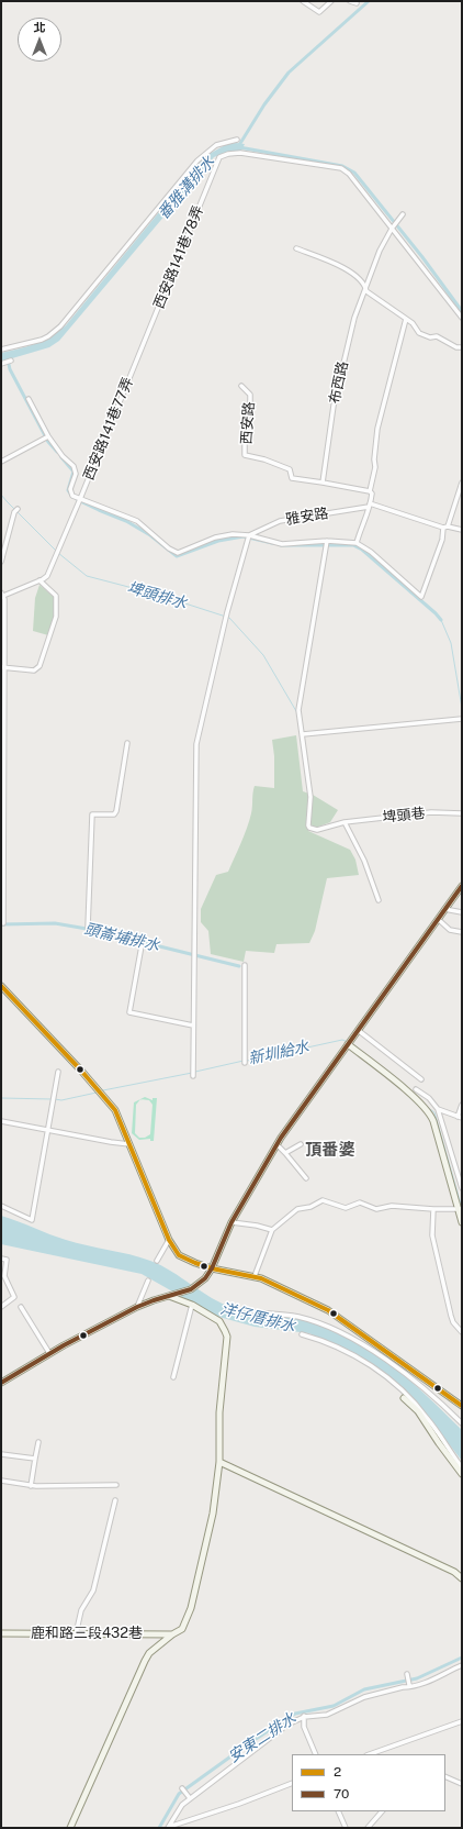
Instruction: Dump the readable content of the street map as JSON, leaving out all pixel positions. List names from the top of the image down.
{
  "streets": {
    "street": [
      "西安路141巷78弄",
      "布西路",
      "西安路",
      "西安路141巷77弄",
      "雅安路",
      "埤頭巷",
      "鹿和路三段432巷"
    ]
  },
  "crossings": [
    ["西安路141巷78弄", "布西路"],
    ["西安路141巷78弄", "西安路141巷77弄"],
    ["布西路", "西安路"]
  ],
  "districts": ["頂番婆"],
  "water": [
    "番雅溝排水",
    "埤頭排水",
    "頭崙埔排水",
    "新圳給水",
    "洋仔厝排水",
    "安東二排水"
  ],
  "lines": ["transit line 70", "transit line 2"],
  "legend": ["2", "70"],
  "north": "top"
}
